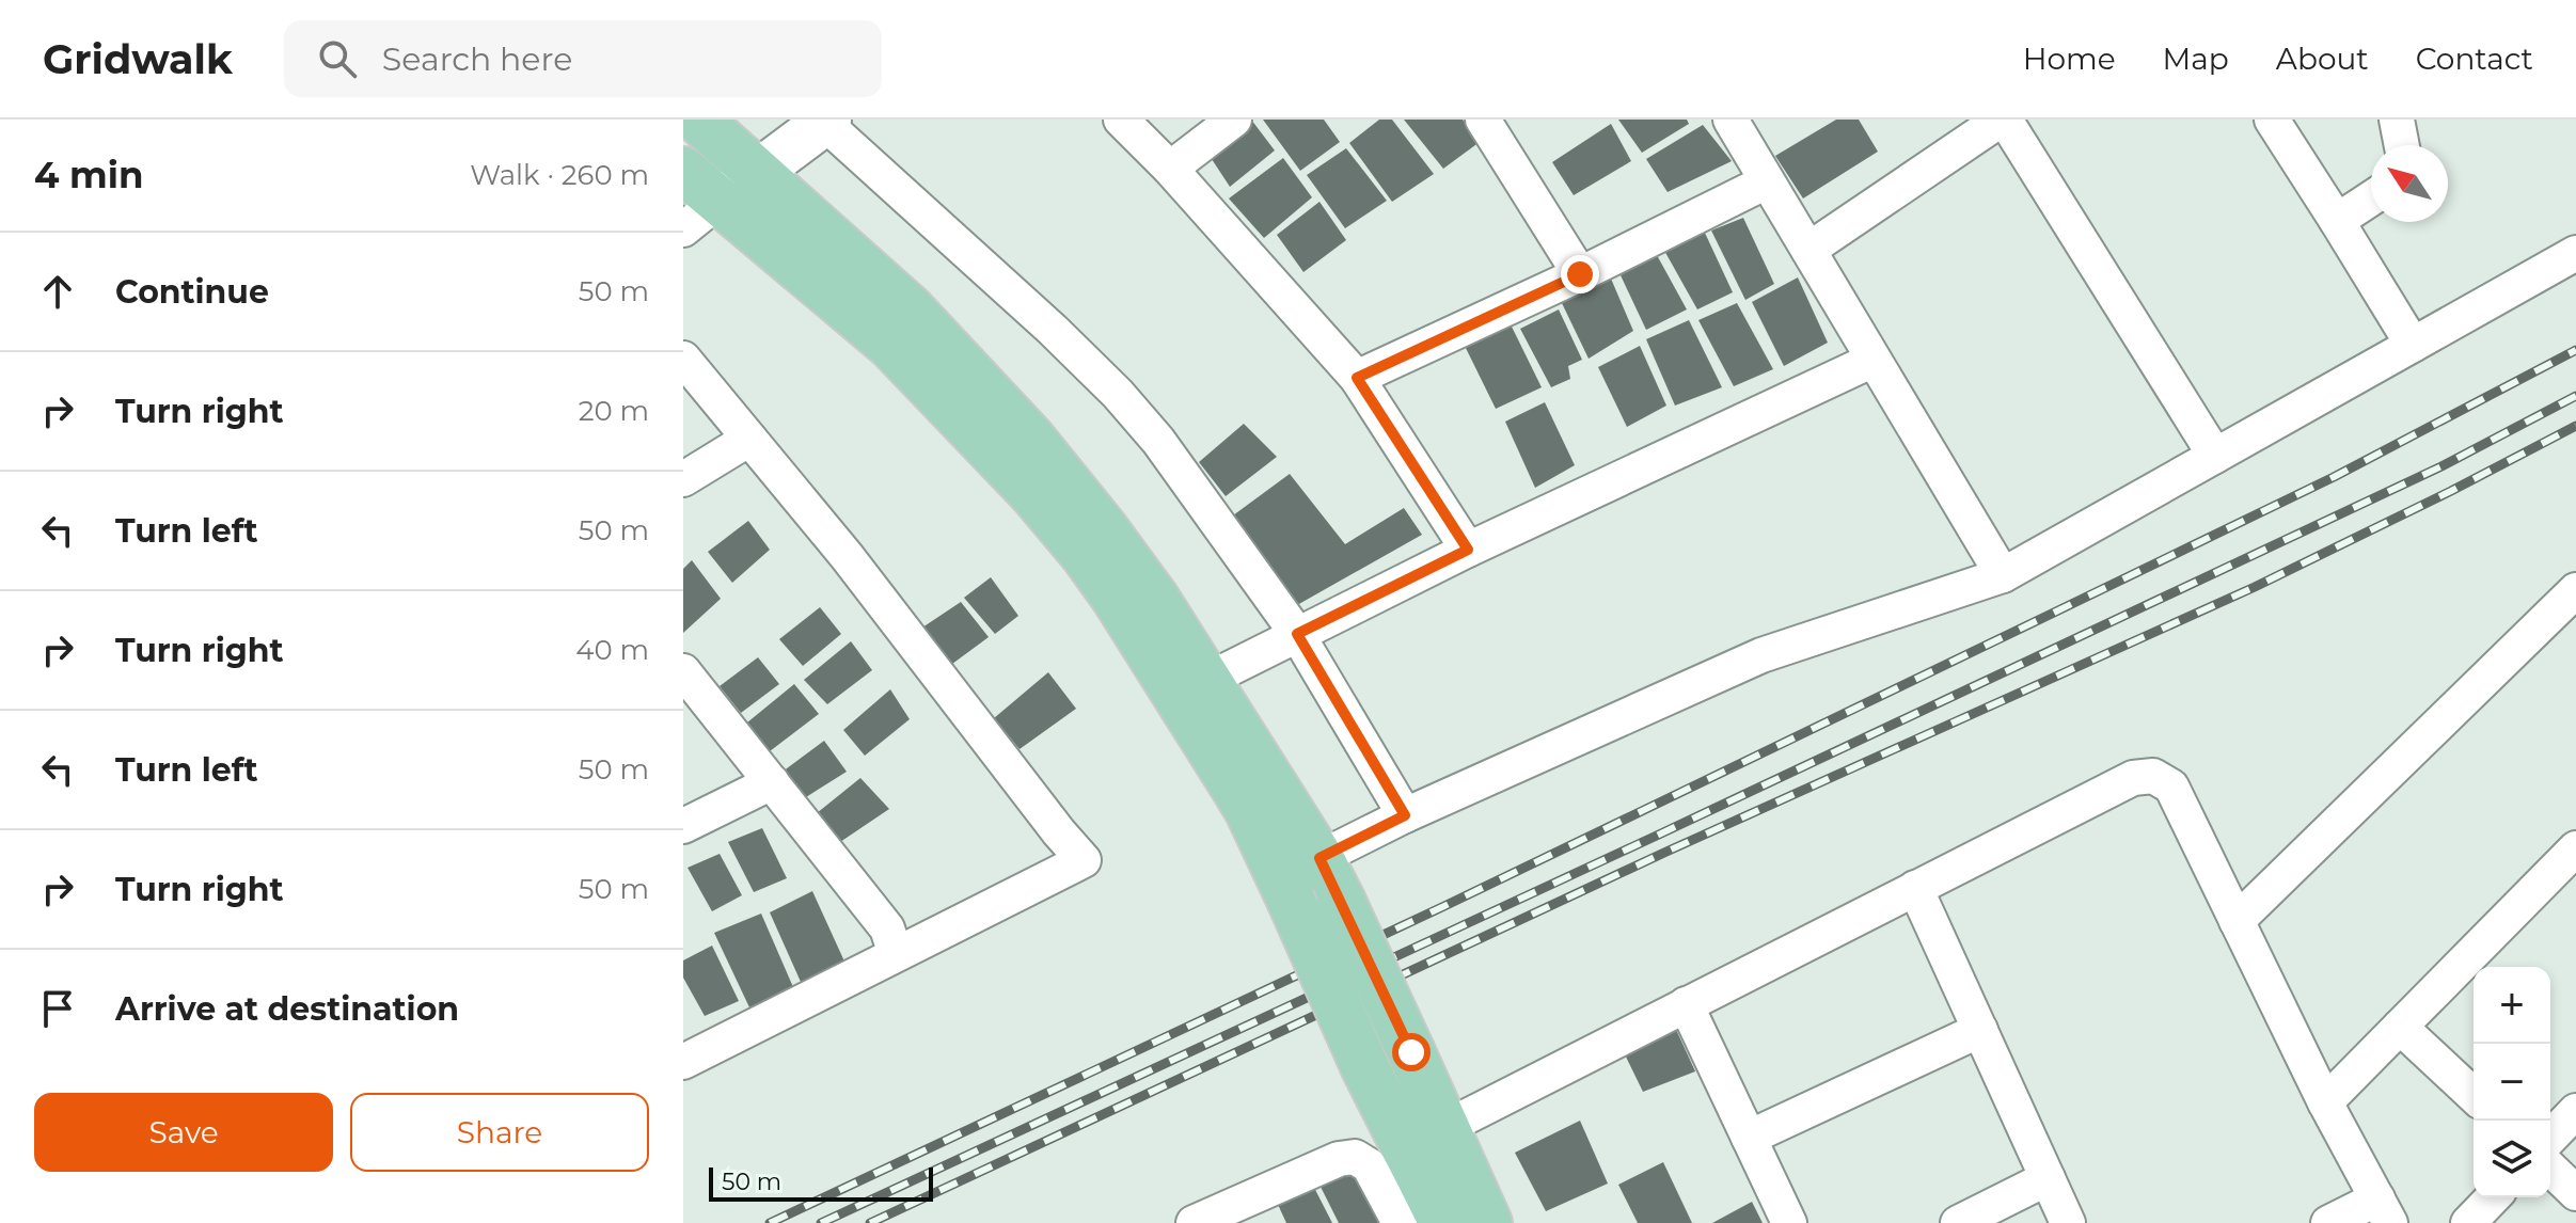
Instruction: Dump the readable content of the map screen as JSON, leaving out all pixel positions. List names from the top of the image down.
{
  "scale_bar": "50 m",
  "north": "top left",
  "page": {
    "header": "Gridwalk",
    "search": "Search here",
    "nav": [
      "Home",
      "Map",
      "About",
      "Contact"
    ],
    "heading": ["4 min", "Walk · 260 m"],
    "list": [
      ["Continue", "50 m"],
      ["Turn right", "20 m"],
      ["Turn left", "50 m"],
      ["Turn right", "40 m"],
      ["Turn left", "50 m"],
      ["Turn right", "50 m"],
      "Arrive at destination"
    ],
    "map_buttons": ["+", "−"],
    "buttons": ["Save", "Share"],
    "scale": "50 m"
  }
}
